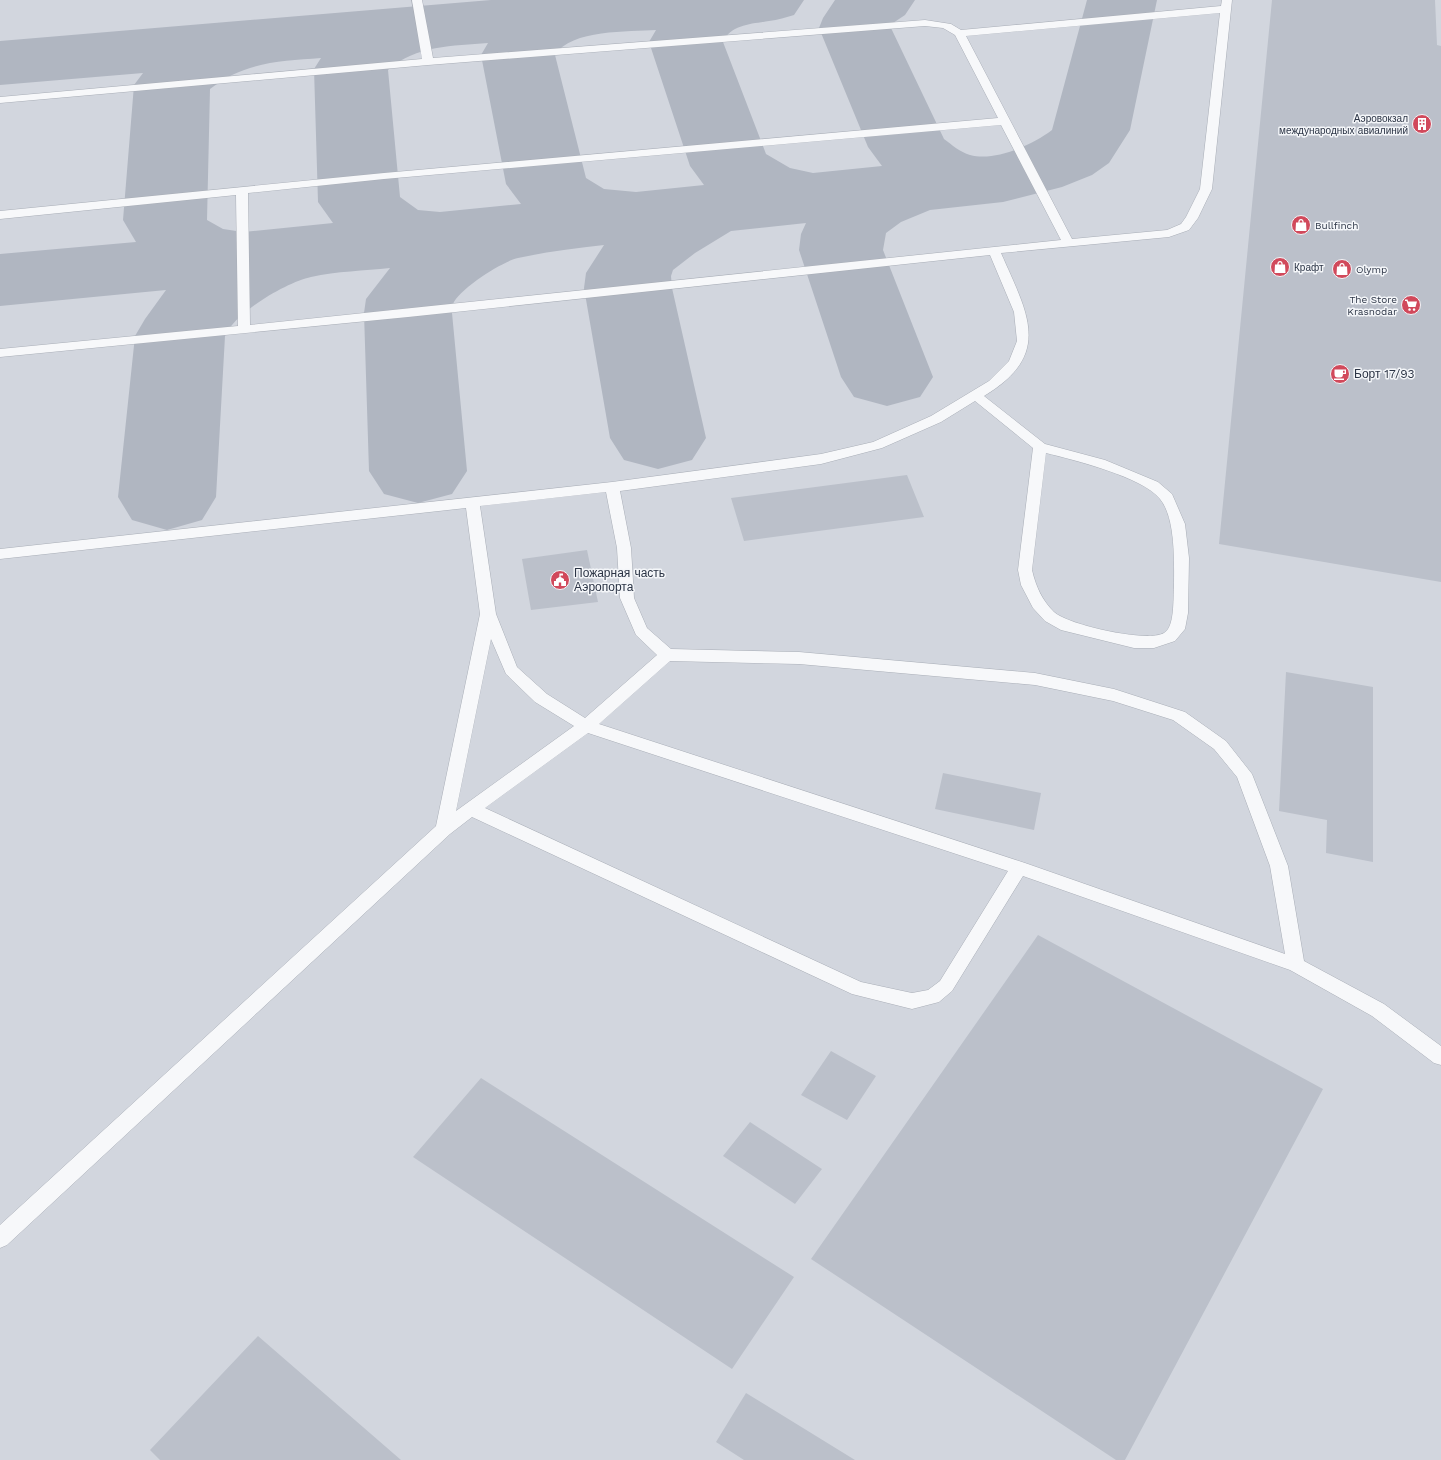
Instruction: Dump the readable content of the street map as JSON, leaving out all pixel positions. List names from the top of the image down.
{
  "places": {
    "building": ["Аэровокзал международных авиалиний"],
    "shop": ["Bullfinch", "Крафт", "Olymp"],
    "supermarket": ["The Store Krasnodar"],
    "cafe": ["Борт 17/93"],
    "public building": ["Пожарная часть Аэропорта"]
  }
}
